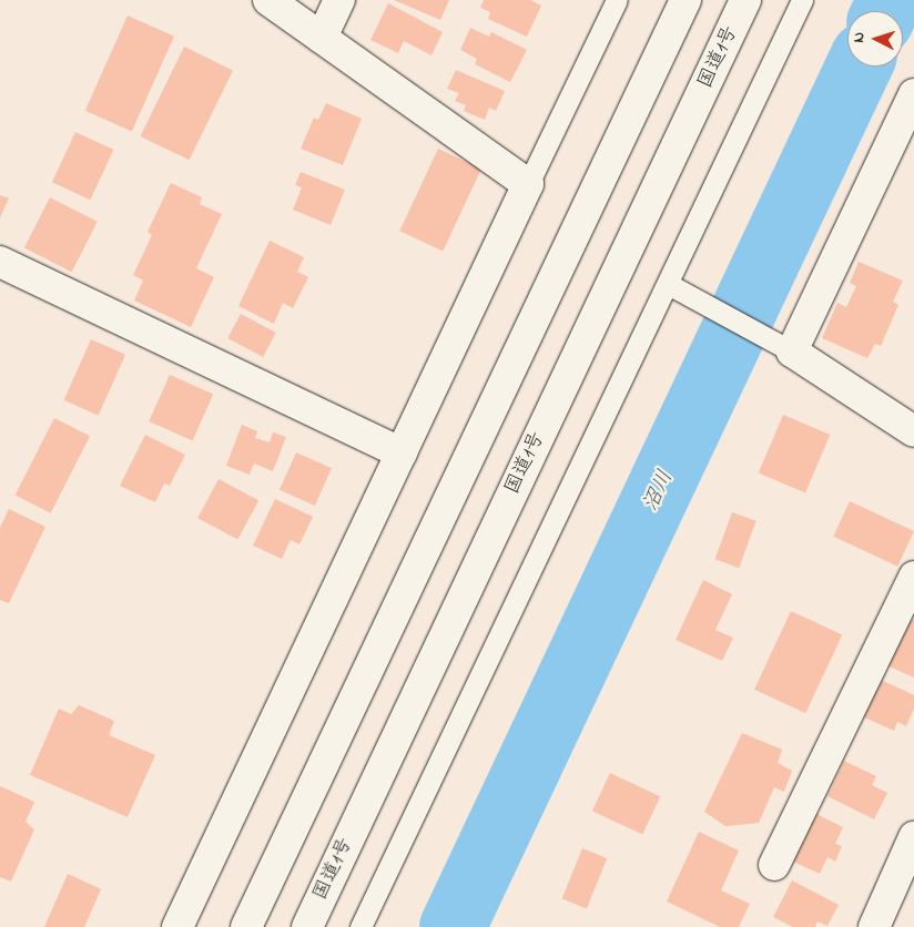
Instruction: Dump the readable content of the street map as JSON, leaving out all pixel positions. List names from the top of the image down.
{
  "streets": {
    "main road": ["国道1号"]
  },
  "water": ["沼川"],
  "north": "left"
}
